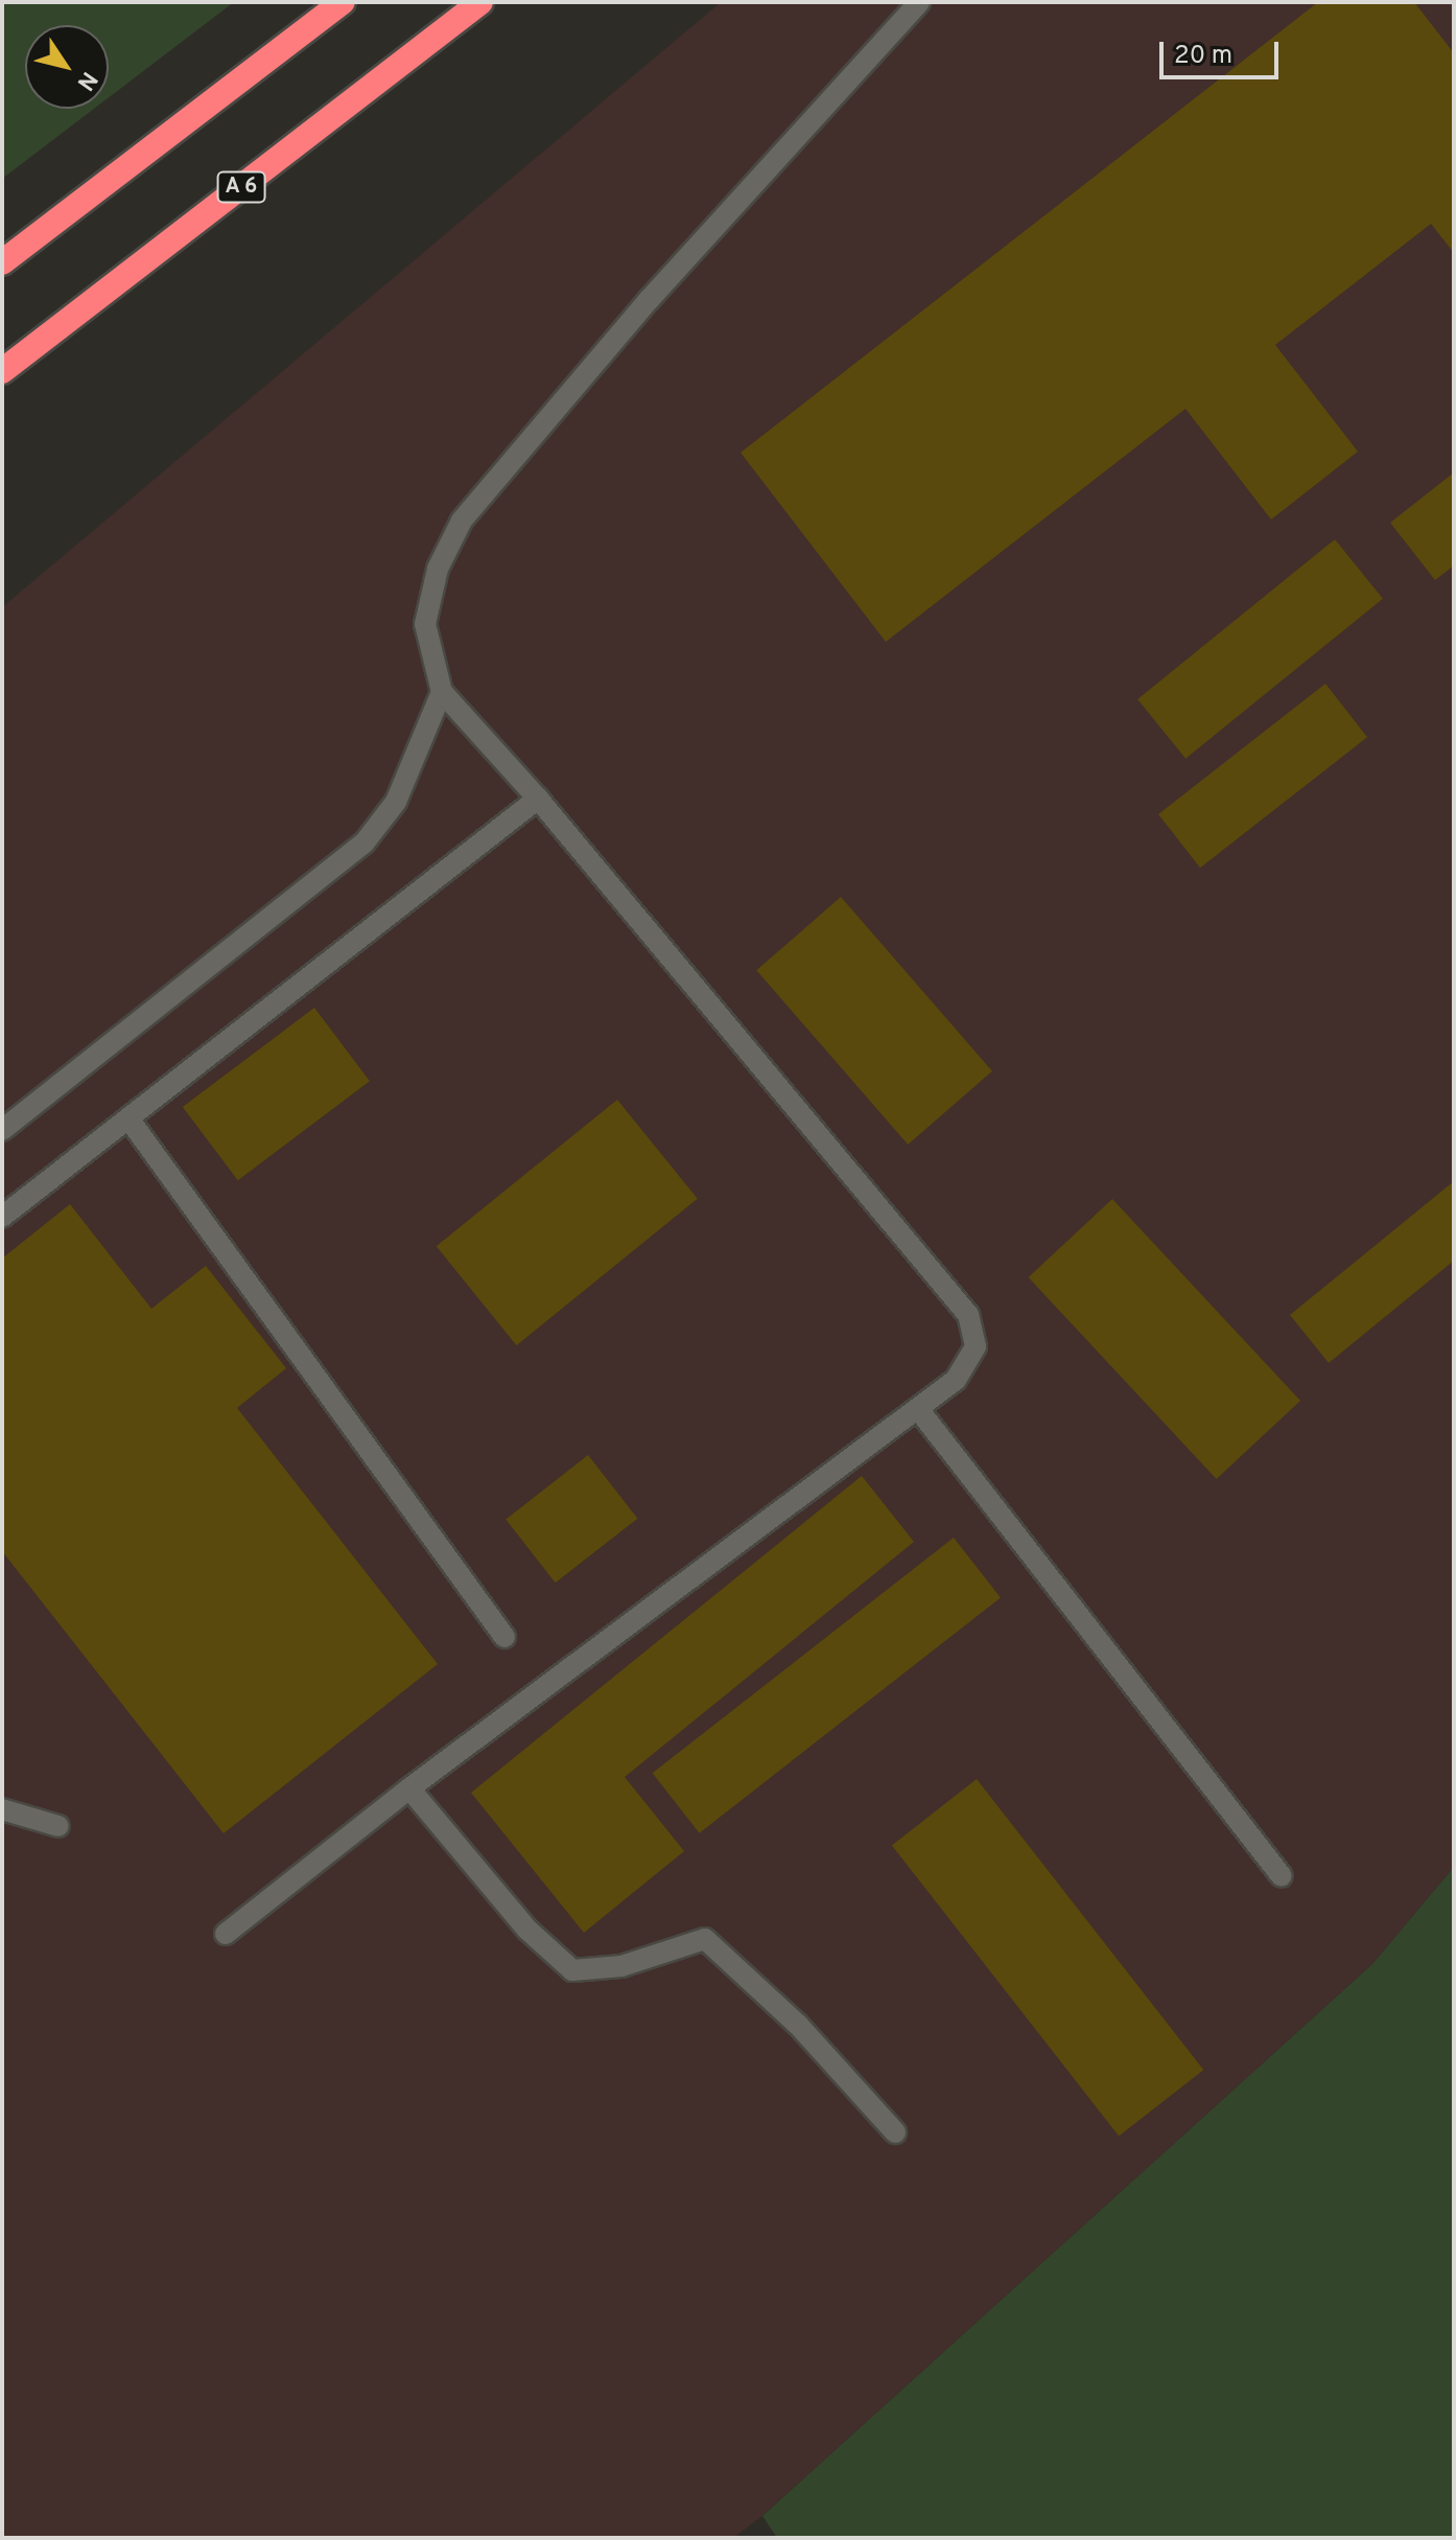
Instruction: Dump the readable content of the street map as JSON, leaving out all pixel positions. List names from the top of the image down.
{
  "streets": {
    "highway": ["A 6"]
  },
  "scale_bar": "20 m",
  "north": "bottom right"
}
